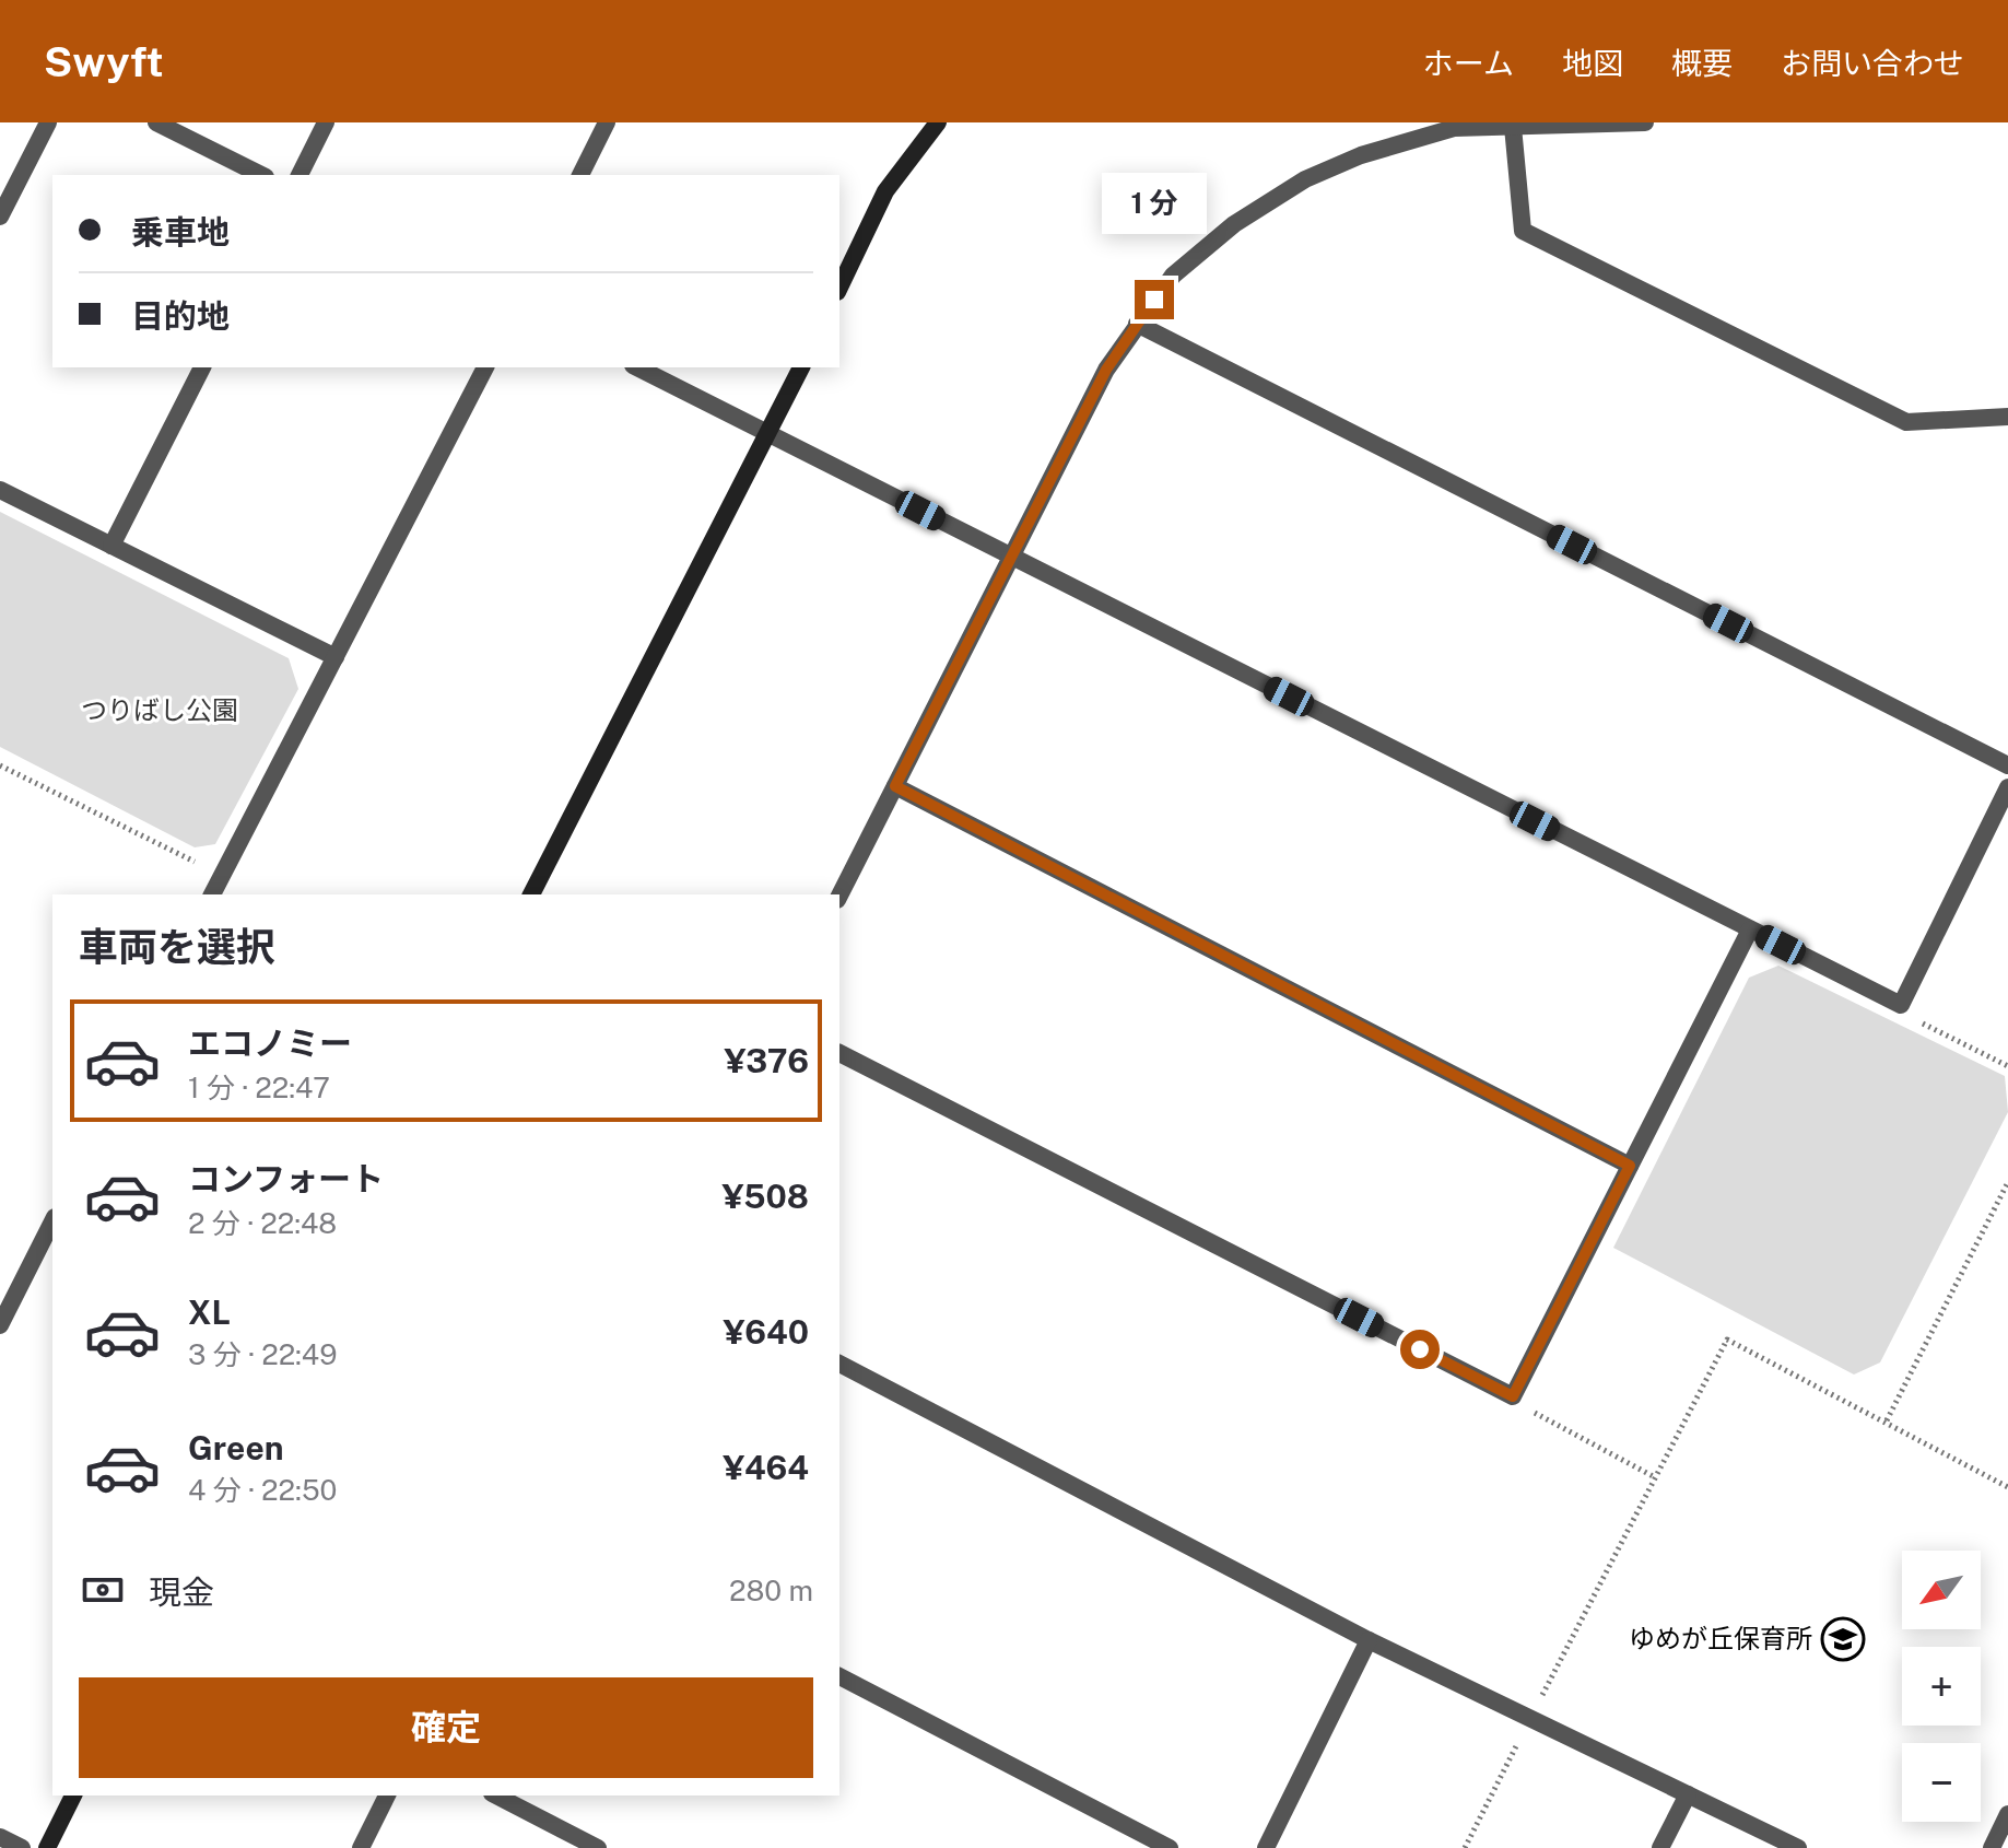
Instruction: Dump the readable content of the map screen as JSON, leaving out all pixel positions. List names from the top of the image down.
{
  "parks": ["つりばし公園"],
  "places": {
    "school or university": ["ゆめが丘保育所"]
  },
  "north": "bottom left",
  "page": {
    "header": "Swyft",
    "nav": [
      "ホーム",
      "地図",
      "概要",
      "お問い合わせ"
    ],
    "bubble": "1 分",
    "banner": ["乗車地", "目的地"],
    "heading": "車両を選択",
    "list": [
      {
        "name": "エコノミー",
        "note": "1 分 · 22:47",
        "value": "¥376"
      },
      {
        "name": "コンフォート",
        "note": "2 分 · 22:48",
        "value": "¥508"
      },
      {
        "name": "XL",
        "note": "3 分 · 22:49",
        "value": "¥640"
      },
      {
        "name": "Green",
        "note": "4 分 · 22:50",
        "value": "¥464"
      }
    ],
    "pay": ["現金", "280 m"],
    "map_buttons": ["+", "−"],
    "buttons": "確定"
  }
}
